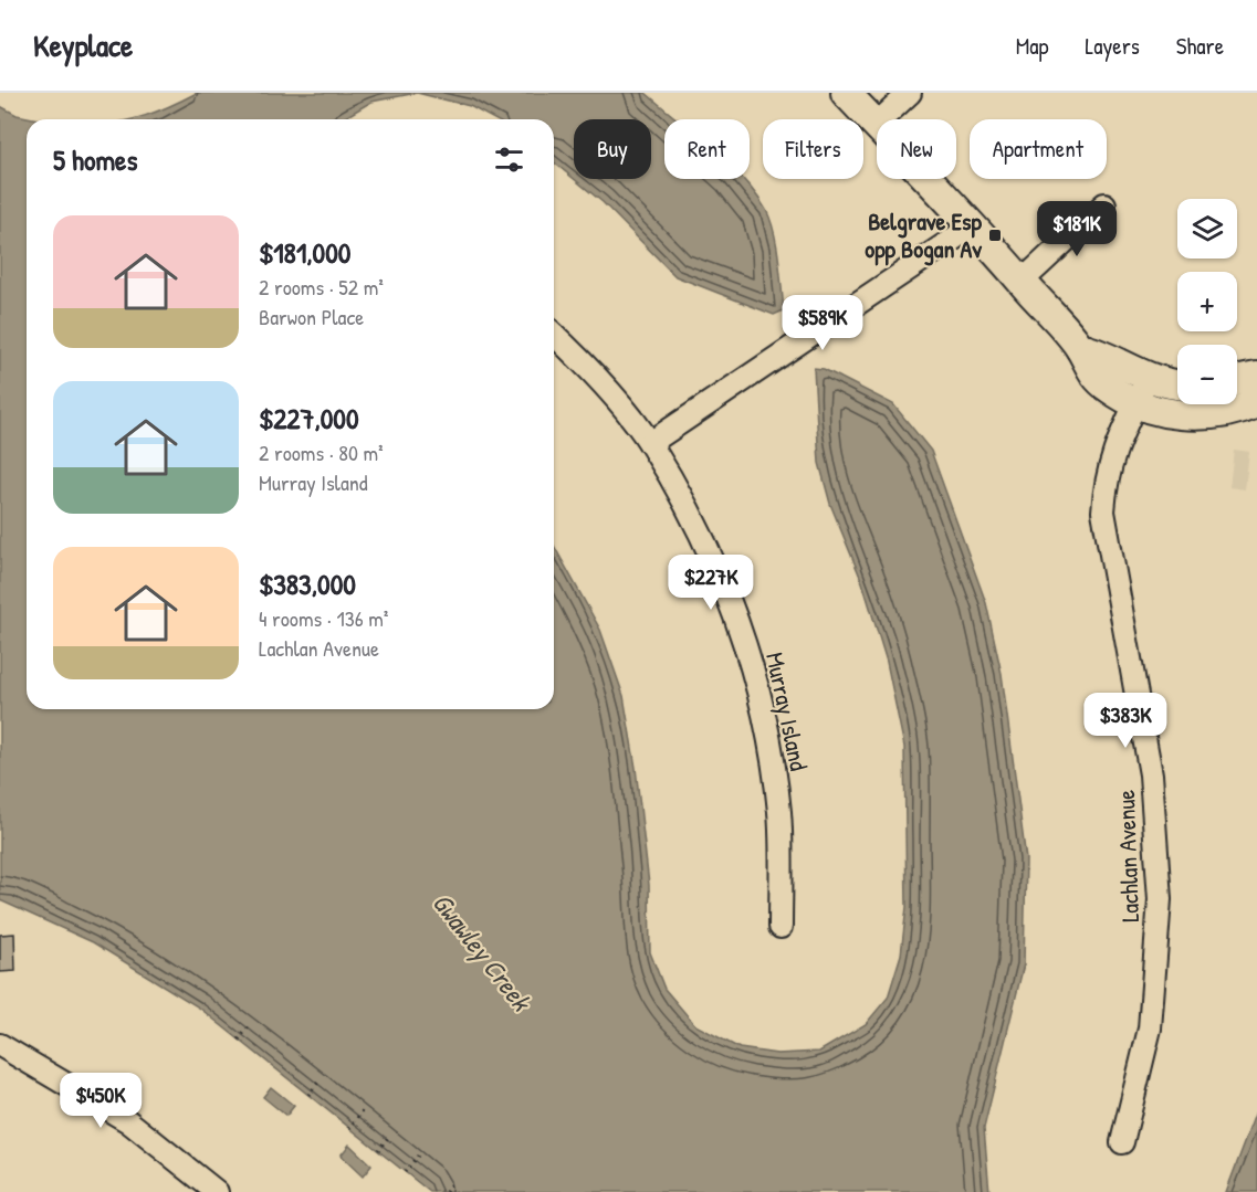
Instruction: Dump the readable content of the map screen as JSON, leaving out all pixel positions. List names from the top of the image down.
{
  "streets": {
    "street": ["Murray Island", "Lachlan Avenue"]
  },
  "water": ["Gwawley Creek"],
  "places": {
    "transit": ["Belgrave Esp opp Bogan Av"]
  },
  "page": {
    "header": "Keyplace",
    "nav": ["Map", "Layers", "Share"],
    "chip": [
      "Buy",
      "Rent",
      "Filters",
      "New",
      "Apartment"
    ],
    "heading": "5 homes",
    "map_buttons": ["+", "−"],
    "list": [
      {
        "name": "$181,000",
        "note": "2 rooms · 52 m² · Barwon Place"
      },
      {
        "name": "$227,000",
        "note": "2 rooms · 80 m² · Murray Island"
      },
      {
        "name": "$383,000",
        "note": "4 rooms · 136 m² · Lachlan Avenue"
      }
    ],
    "price": [
      "$181K",
      "$589K",
      "$227K",
      "$383K",
      "$450K"
    ]
  }
}
